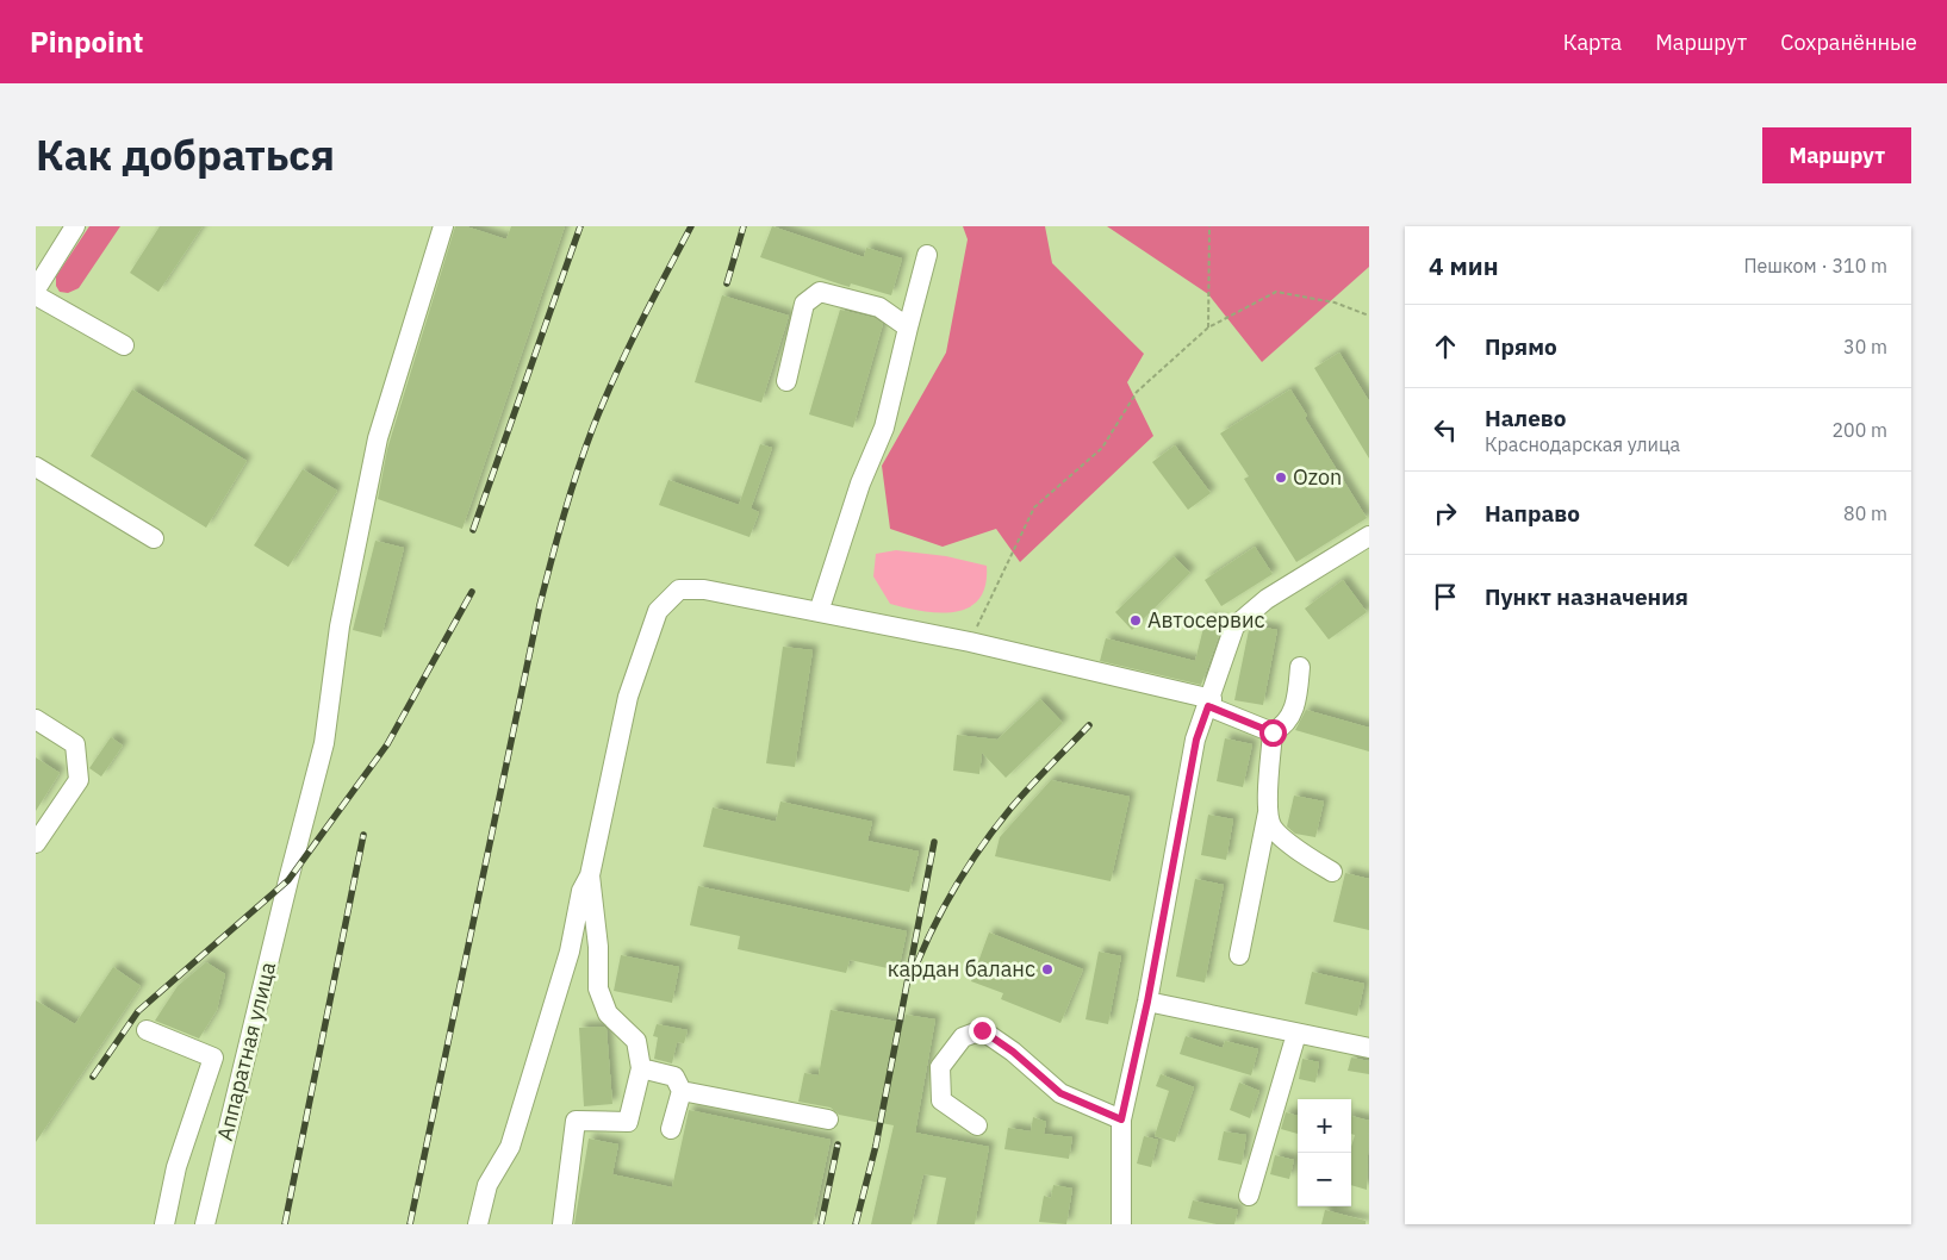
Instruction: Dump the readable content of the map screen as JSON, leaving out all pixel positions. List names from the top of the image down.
{
  "streets": {
    "street": ["Аппаратная улица"]
  },
  "places": ["Ozon", "Автосервис", "кардан баланс"],
  "page": {
    "header": "Pinpoint",
    "nav": ["Карта", "Маршрут", "Сохранённые"],
    "title": "Как добраться",
    "buttons": "Маршрут",
    "heading": ["4 мин", "Пешком · 310 m"],
    "list": [
      ["Прямо", "30 m"],
      ["Налево", "Краснодарская улица", "200 m"],
      ["Направо", "80 m"],
      "Пункт назначения"
    ],
    "map_buttons": ["+", "−"]
  }
}
